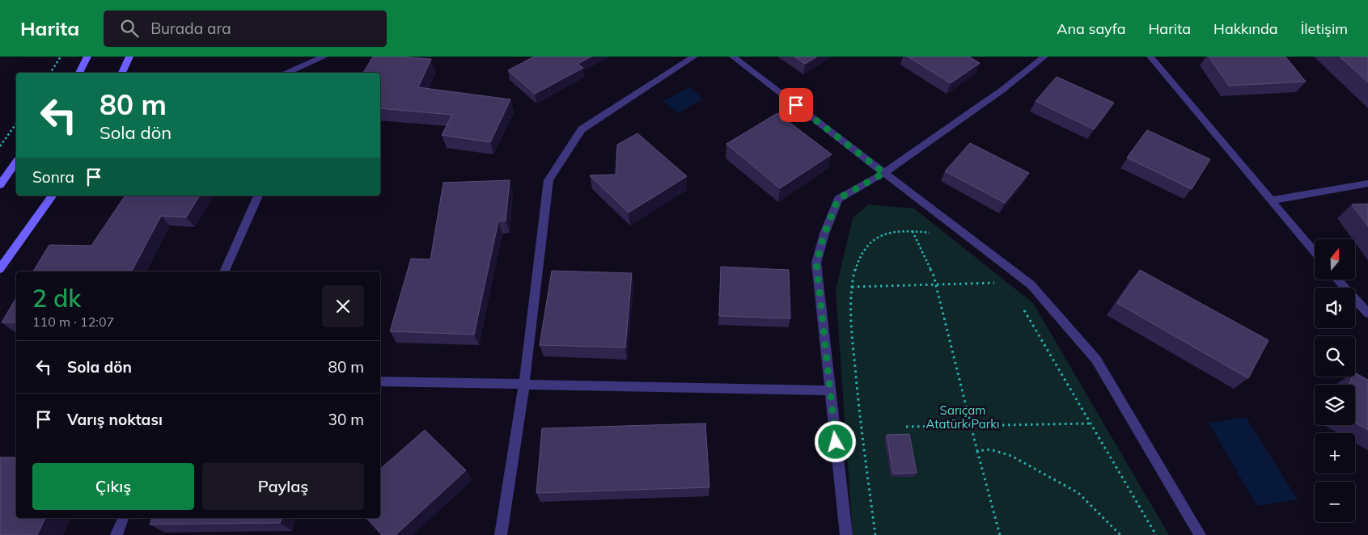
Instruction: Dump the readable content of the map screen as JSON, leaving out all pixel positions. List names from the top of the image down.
{
  "parks": ["Sarıçam Atatürk Parkı"],
  "north": "top",
  "page": {
    "header": "Harita",
    "search": "Burada ara",
    "nav": [
      "Ana sayfa",
      "Harita",
      "Hakkında",
      "İletişim"
    ],
    "turn": ["80 m", "Sola dön"],
    "then": "Sonra",
    "map_buttons": ["+", "−"],
    "heading": ["2 dk", "110 m · 12:07"],
    "list": [
      {
        "name": "Sola dön",
        "value": "80 m"
      },
      {
        "name": "Varış noktası",
        "value": "30 m"
      }
    ],
    "buttons": ["Çıkış", "Paylaş"]
  }
}
